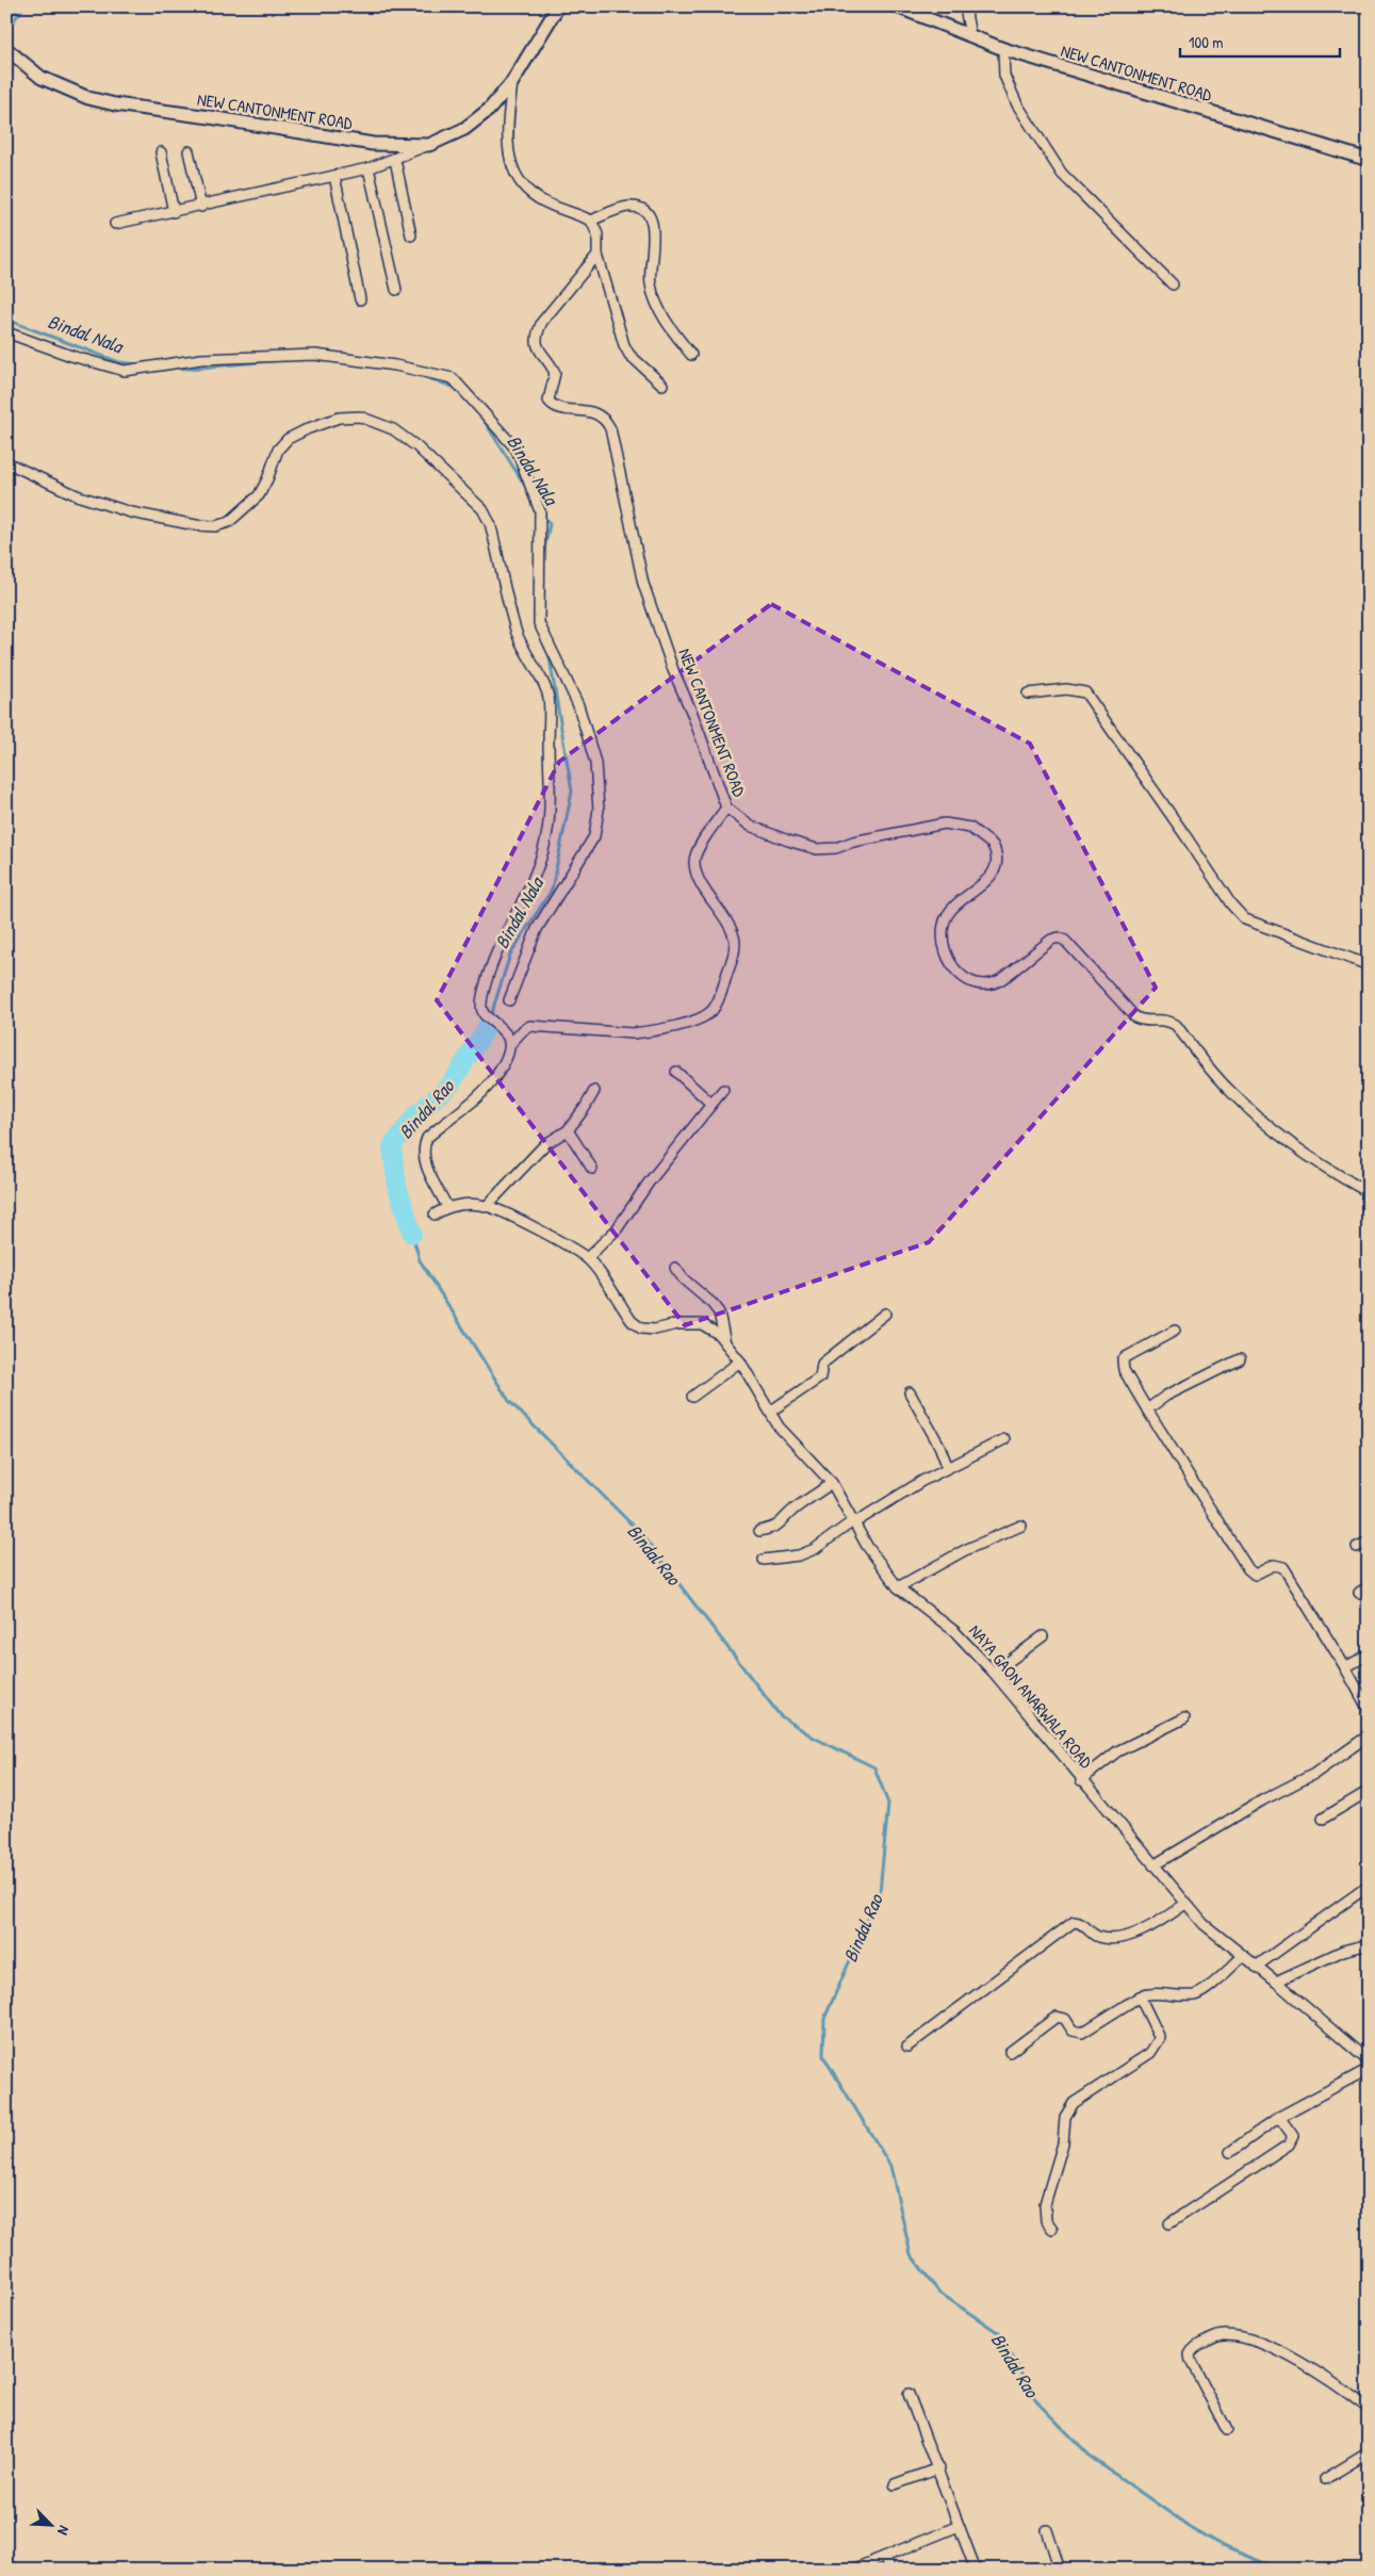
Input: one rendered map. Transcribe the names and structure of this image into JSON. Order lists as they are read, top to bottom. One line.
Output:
{"streets":{"street":["NEW CANTONMENT ROAD","NAYA GAON ANARWALA ROAD"]},"water":["Bindal Nala","Bindal Rao"],"scale_bar":"100 m","north":"bottom right"}
